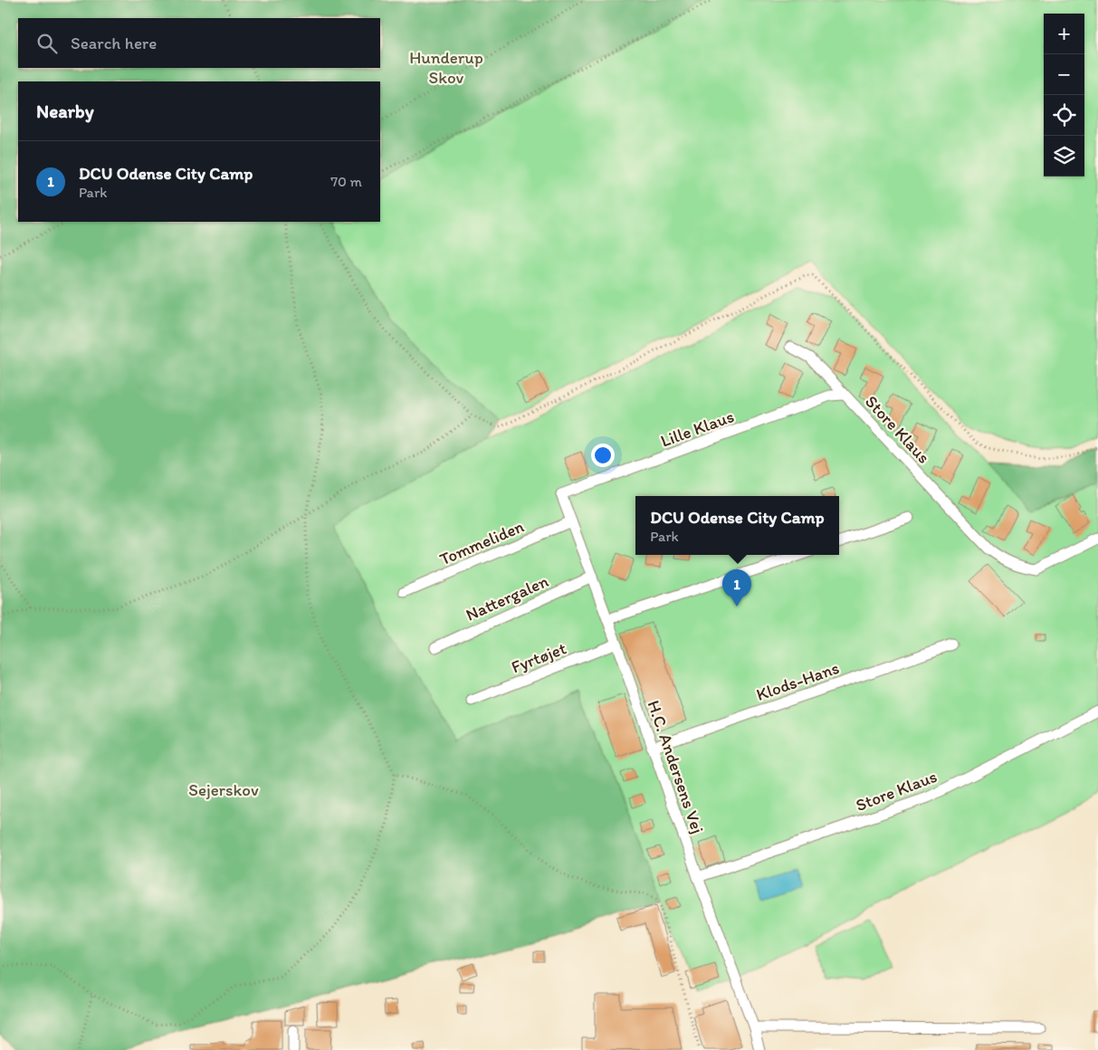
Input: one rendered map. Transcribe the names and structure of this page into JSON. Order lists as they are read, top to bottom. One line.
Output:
{"streets":{"lane":["Lille Klaus","Store Klaus","Tommeliden","Nattergalen","Fyrtøjet","Klods-Hans","H.C. Andersens Vej"]},"crossings":[["Lille Klaus","Store Klaus"],["Lille Klaus","H.C. Andersens Vej"],["Store Klaus","H.C. Andersens Vej"],["Tommeliden","H.C. Andersens Vej"],["Nattergalen","H.C. Andersens Vej"],["Fyrtøjet","H.C. Andersens Vej"],["Klods-Hans","H.C. Andersens Vej"]],"parks":["Hunderup Skov","Sejerskov"],"page":{"map_buttons":["+","−"],"search":"Search here","heading":"Nearby","list":[{"mark":"1","name":"DCU Odense City Camp","note":"Park","value":"70 m"}],"popup":["DCU Odense City Camp","Park"],"pins":"1"}}
